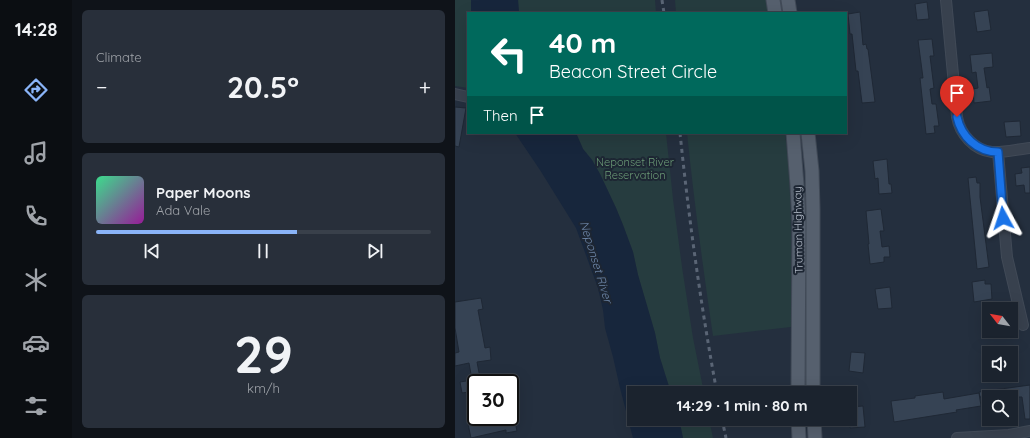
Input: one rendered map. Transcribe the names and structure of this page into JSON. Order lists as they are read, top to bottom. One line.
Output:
{"streets":{"main road":["Truman Highway"]},"water":["Neponset River"],"parks":["Neponset River Reservation"],"north":"top left","page":{"tabs":"14:28","tile":["Climate",["29","km/h"]],"turn":["40 m","Beacon Street Circle"],"heat":["−","20.5°","+"],"then":"Then","song":["Paper Moons","Ada Vale"],"limit":"30","trip":"14:29 · 1 min · 80 m"}}
